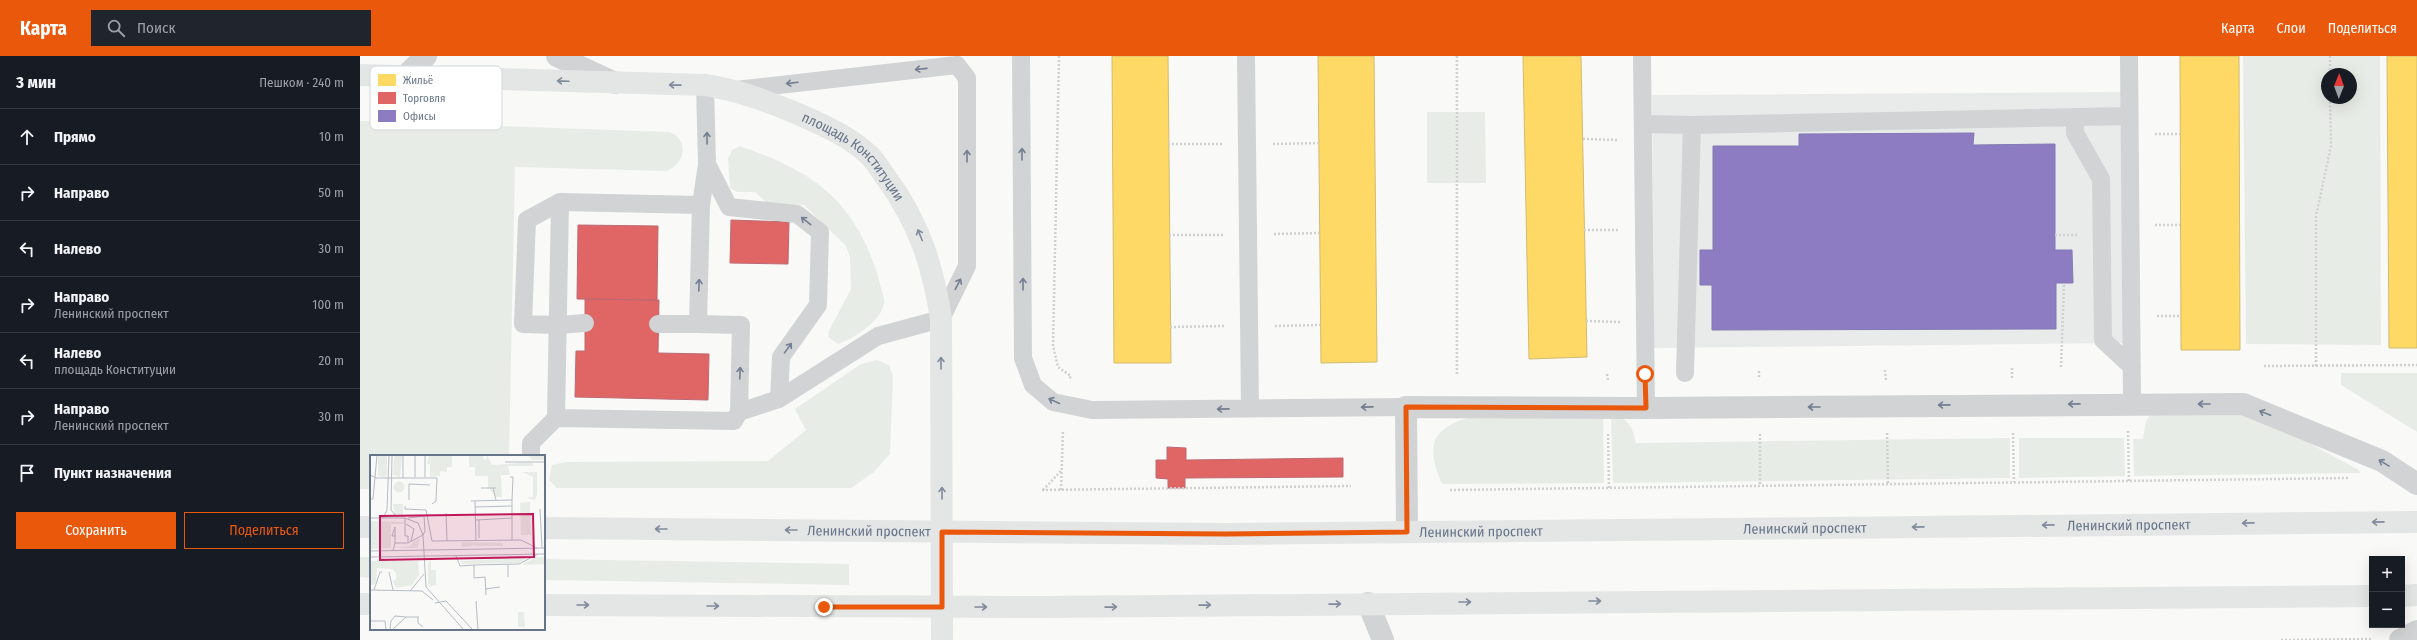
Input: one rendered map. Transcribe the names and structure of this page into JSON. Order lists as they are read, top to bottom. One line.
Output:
{"streets":{"main road":["площадь Конституции","Ленинский проспект"]},"crossings":[["площадь Конституции","Ленинский проспект"]],"one_way":["площадь Конституции"],"legend":["Жильё","Торговля","Офисы"],"north":"top","page":{"header":"Карта","search":"Поиск","nav":["Карта","Слои","Поделиться"],"heading":["3 мин","Пешком · 240 m"],"list":[["Прямо","10 m"],["Направо","50 m"],["Налево","30 m"],["Направо","Ленинский проспект","100 m"],["Налево","площадь Конституции","20 m"],["Направо","Ленинский проспект","30 m"],"Пункт назначения"],"buttons":["Сохранить","Поделиться"],"map_buttons":["+","−"]}}
